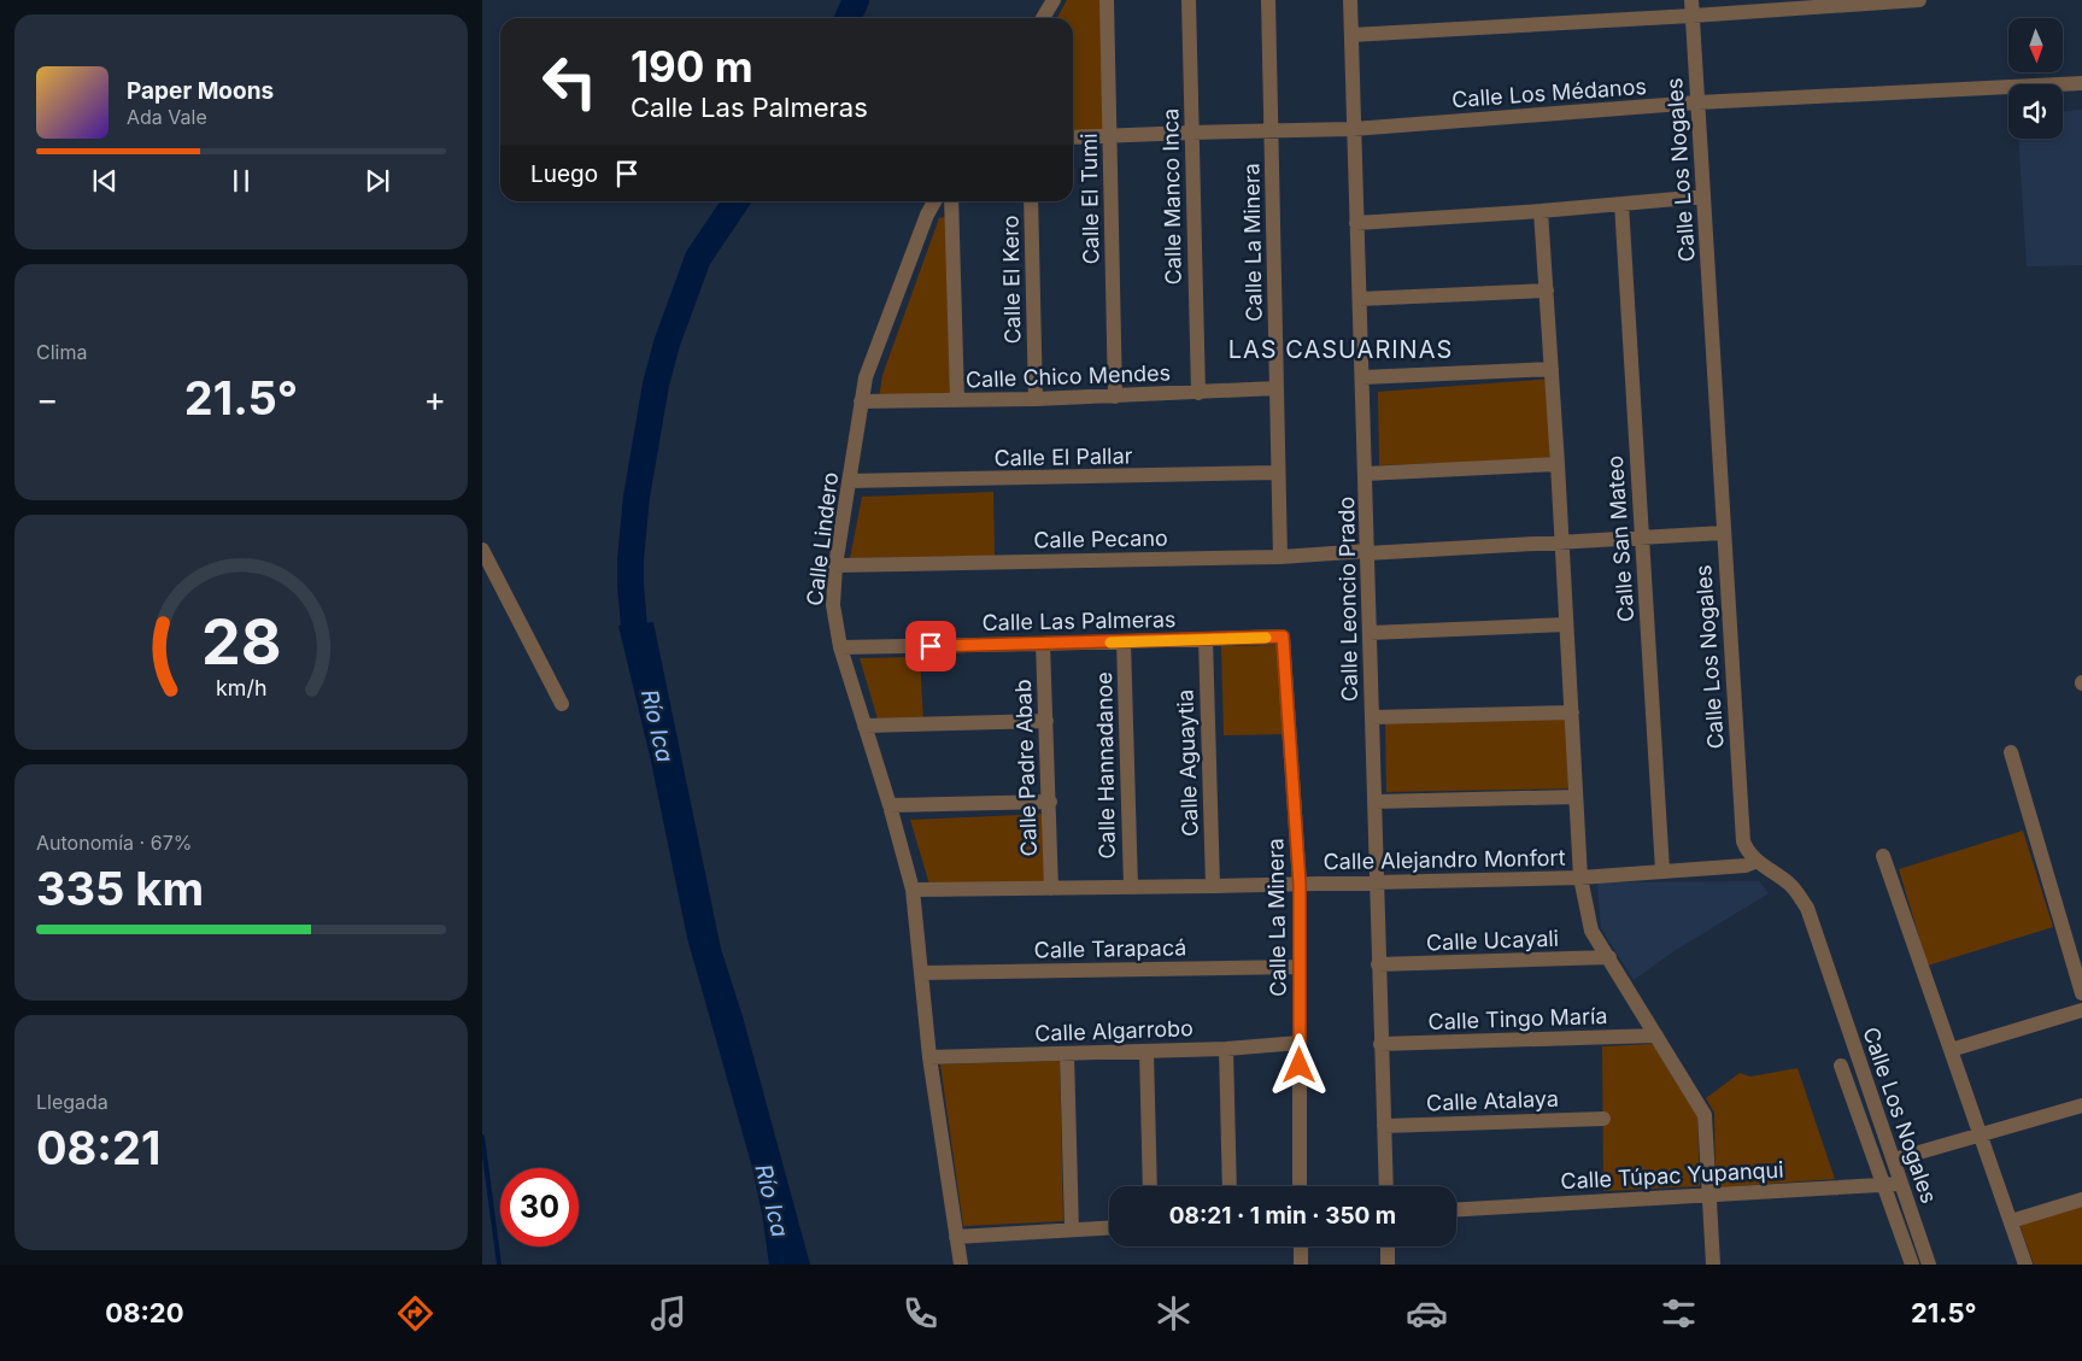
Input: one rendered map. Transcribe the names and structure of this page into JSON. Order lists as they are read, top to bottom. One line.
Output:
{"streets":{"street":["Calle Los Médanos","Calle Los Nogales","Calle Manco Inca","Calle El Tumi","Calle La Minera","Calle El Kero","Calle Chico Mendes","Calle El Pallar","Calle Lindero","Calle Pecano","Calle San Mateo","Calle Leoncio Prado","Calle Las Palmeras","Calle Aguaytia","Calle Hannadanoe","Calle Padre Abab","Calle Alejandro Monfort","Calle Ucayali","Calle Tarapacá","Calle Tingo María","Calle Algarrobo","Calle Atalaya","Calle Túpac Yupanqui"]},"crossings":[["Calle Los Médanos","Calle Los Nogales"],["Calle Los Médanos","Calle Manco Inca"],["Calle Los Médanos","Calle El Tumi"],["Calle Los Médanos","Calle La Minera"],["Calle Los Médanos","Calle Leoncio Prado"],["Calle Los Nogales","Calle Pecano"],["Calle Los Nogales","Calle Alejandro Monfort"],["Calle Los Nogales","Calle Túpac Yupanqui"],["Calle Manco Inca","Calle Chico Mendes"],["Calle El Tumi","Calle Chico Mendes"],["Calle La Minera","Calle Chico Mendes"],["Calle La Minera","Calle El Pallar"],["Calle La Minera","Calle Pecano"],["Calle La Minera","Calle Las Palmeras"],["Calle La Minera","Calle Alejandro Monfort"],["Calle La Minera","Calle Tarapacá"],["Calle La Minera","Calle Algarrobo"],["Calle El Kero","Calle Chico Mendes"],["Calle Chico Mendes","Calle Lindero"],["Calle El Pallar","Calle Lindero"],["Calle Lindero","Calle Pecano"],["Calle Lindero","Calle Las Palmeras"],["Calle Lindero","Calle Alejandro Monfort"],["Calle Lindero","Calle Tarapacá"],["Calle Lindero","Calle Algarrobo"],["Calle Pecano","Calle San Mateo"],["Calle Pecano","Calle Leoncio Prado"],["Calle San Mateo","Calle Alejandro Monfort"],["Calle Leoncio Prado","Calle Alejandro Monfort"],["Calle Leoncio Prado","Calle Ucayali"],["Calle Leoncio Prado","Calle Tingo María"],["Calle Leoncio Prado","Calle Atalaya"],["Calle Las Palmeras","Calle Aguaytia"],["Calle Las Palmeras","Calle Hannadanoe"],["Calle Las Palmeras","Calle Padre Abab"],["Calle Aguaytia","Calle Alejandro Monfort"],["Calle Hannadanoe","Calle Alejandro Monfort"],["Calle Padre Abab","Calle Alejandro Monfort"]],"districts":["LAS CASUARINAS"],"water":["Río Ica"],"north":"bottom","page":{"turn":["190 m","Calle Las Palmeras"],"song":["Paper Moons","Ada Vale"],"then":"Luego","tile":["Clima",["Autonomía · 67%","335 km"],["Llegada","08:21"]],"heat":["−","21.5°","+"],"limit":"30","trip":"08:21 · 1 min · 350 m","tabs":["08:20","21.5°"],"gauge":["28","km/h"]}}
